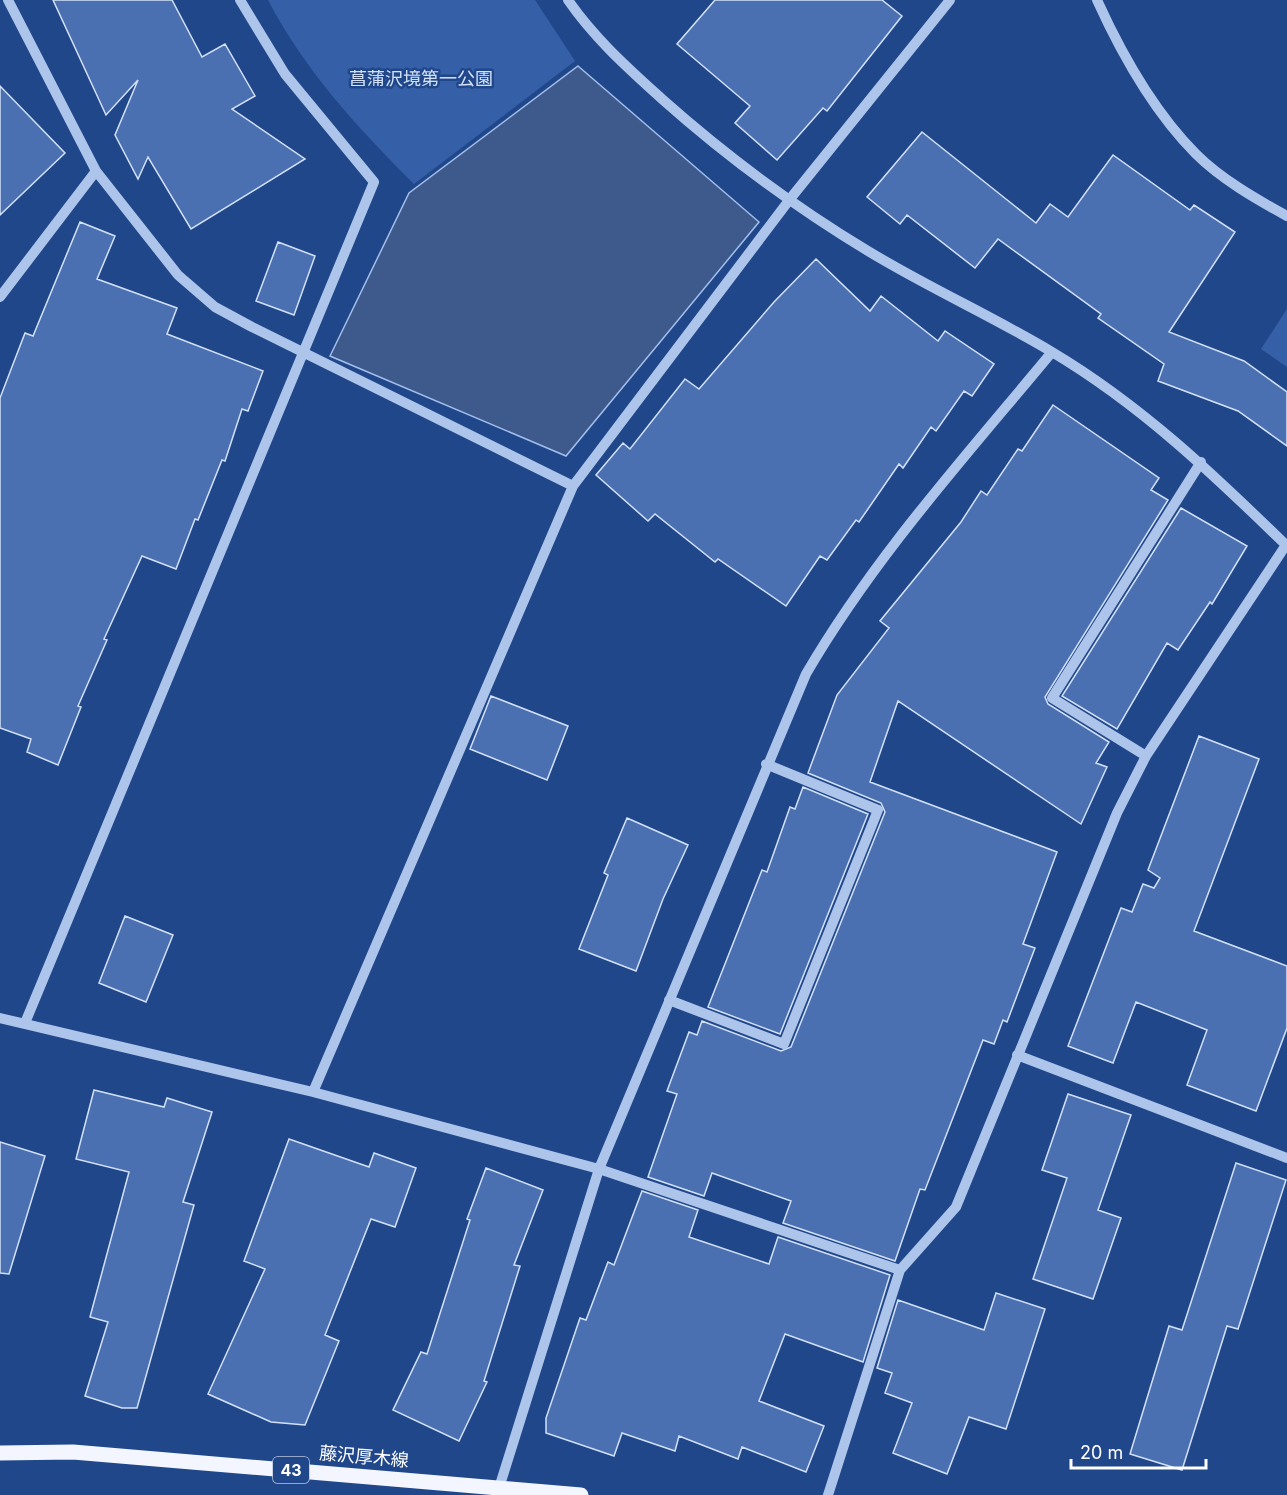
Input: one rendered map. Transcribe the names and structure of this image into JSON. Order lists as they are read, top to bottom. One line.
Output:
{"streets":{"main road":["藤沢厚木線","43"]},"parks":["菖蒲沢境第一公園"],"scale_bar":"20 m"}
